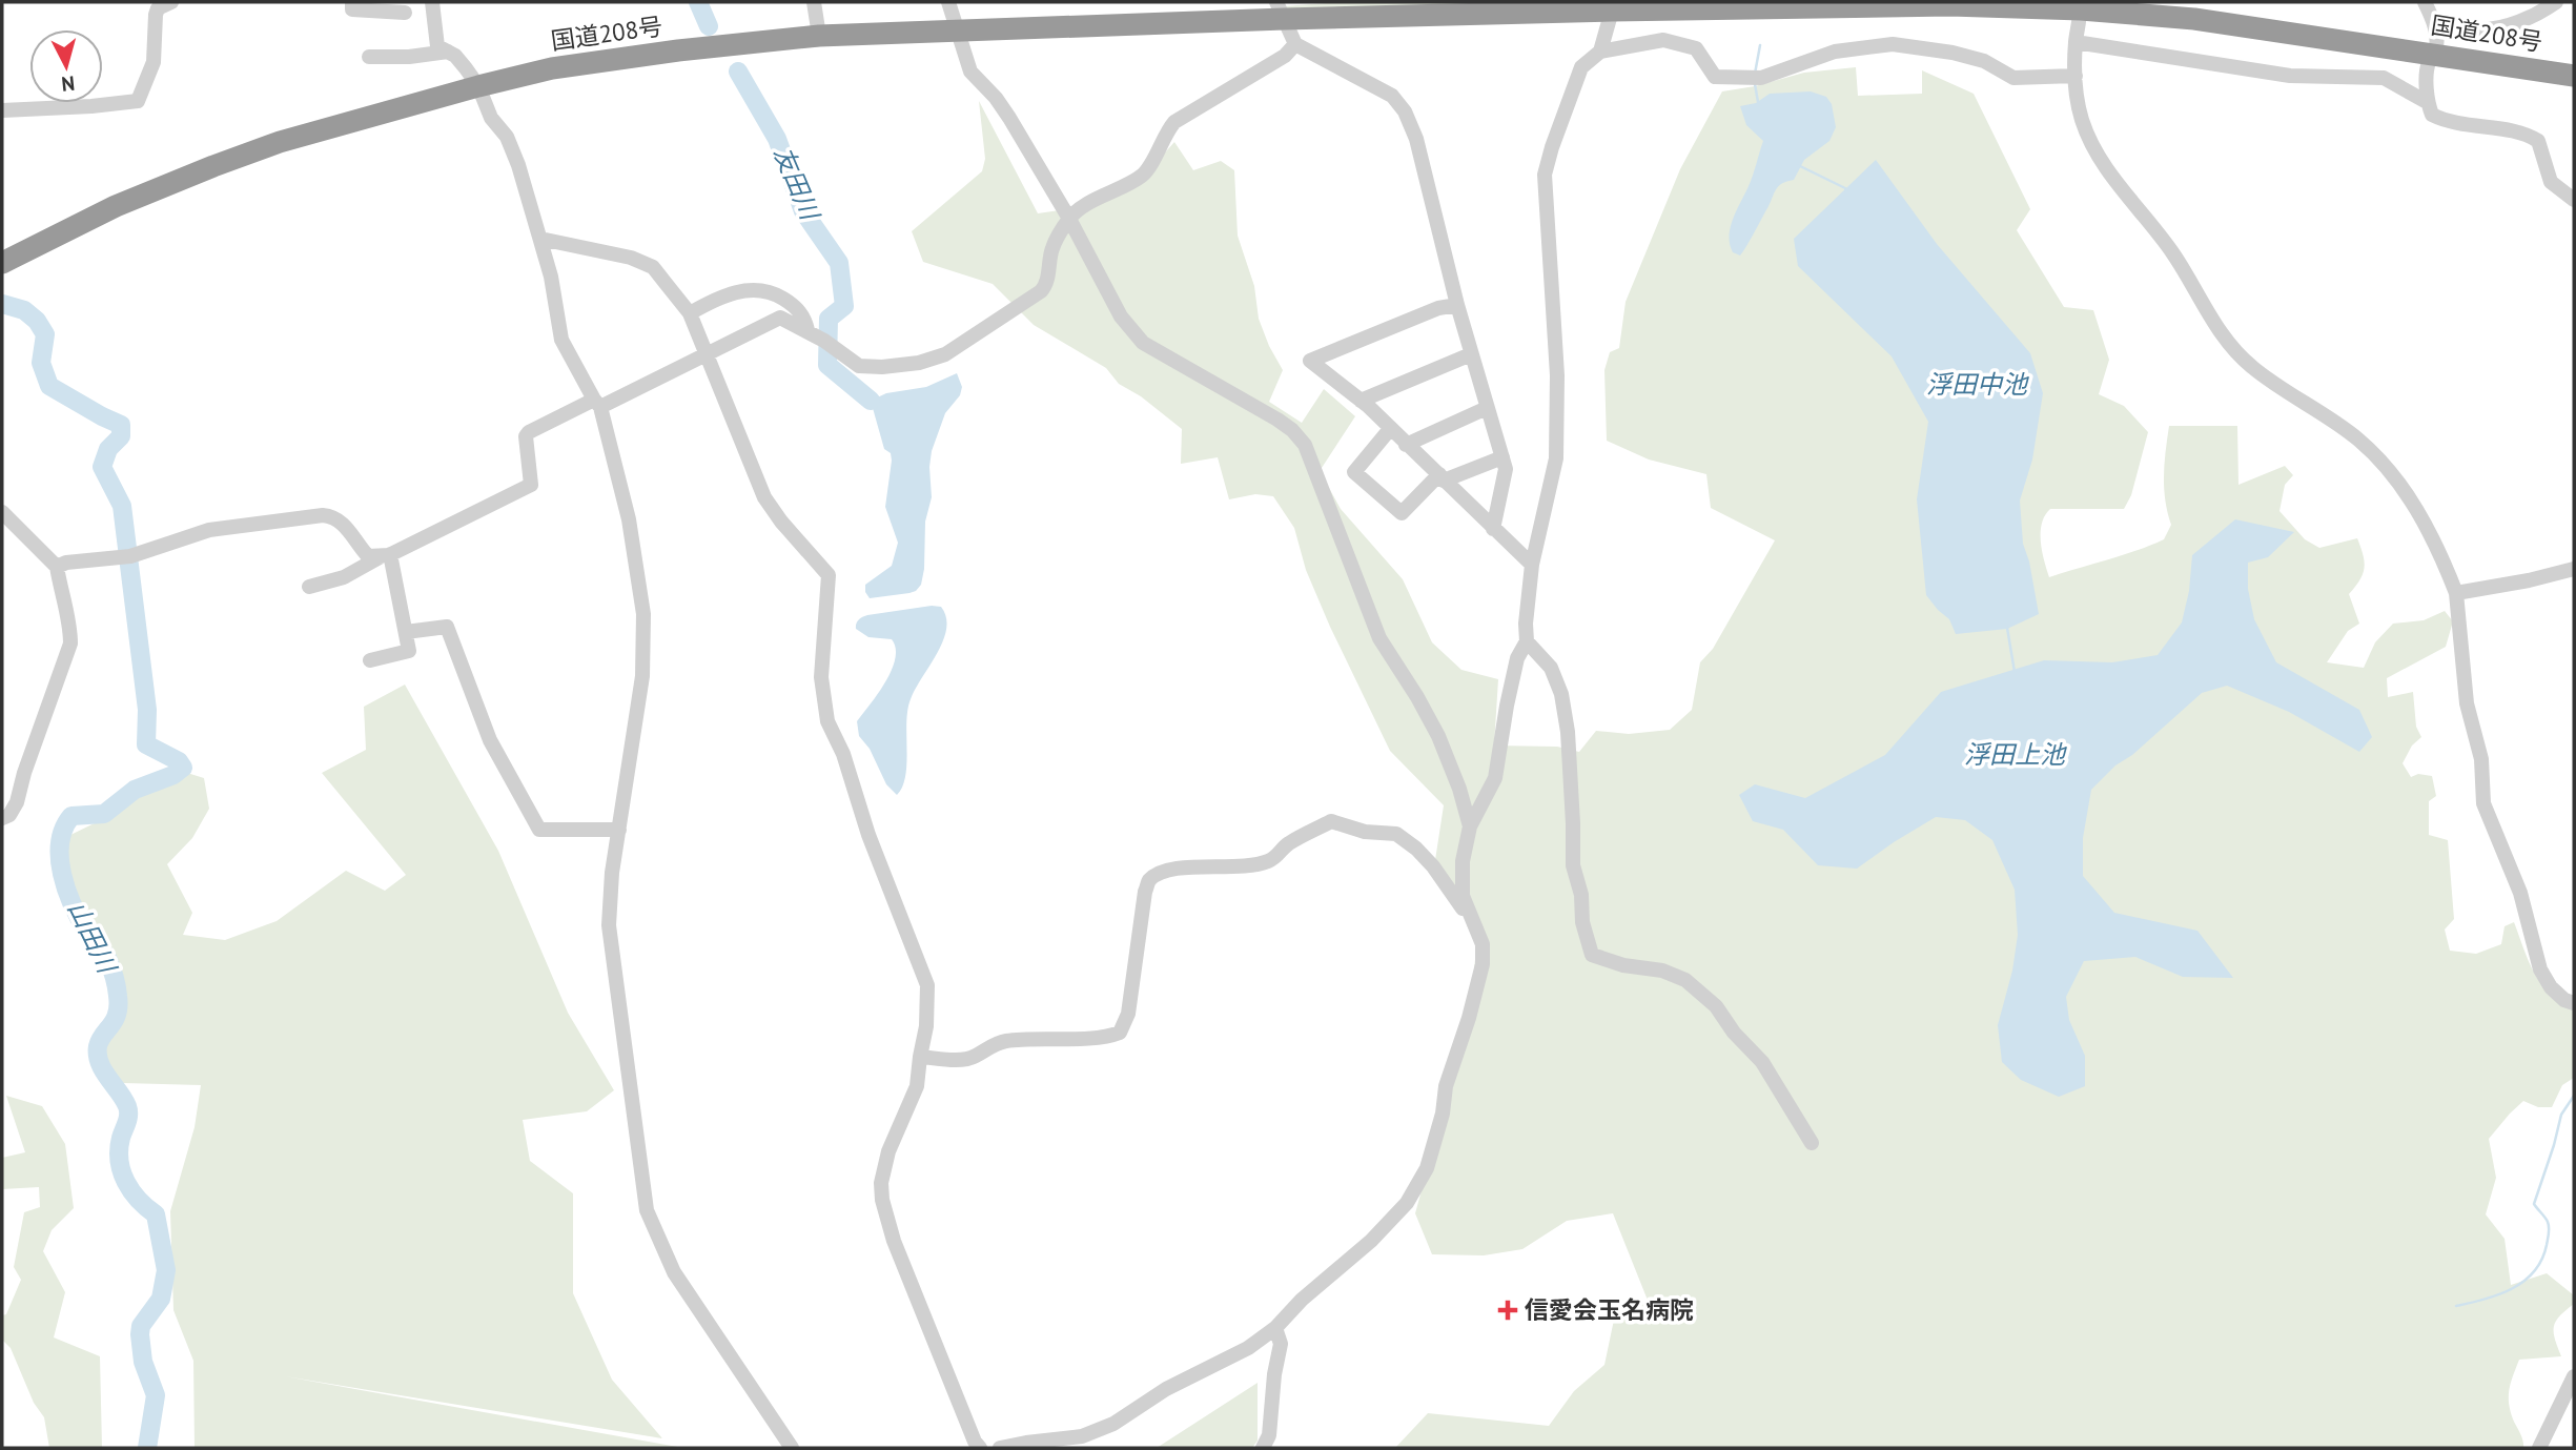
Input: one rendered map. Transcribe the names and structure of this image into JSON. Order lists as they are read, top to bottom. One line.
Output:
{"streets":{"highway":["国道208号"]},"water":["友田川","浮田中池","浮田上池","山田川"],"places":{"health":["信愛会玉名病院"]},"north":"bottom"}
